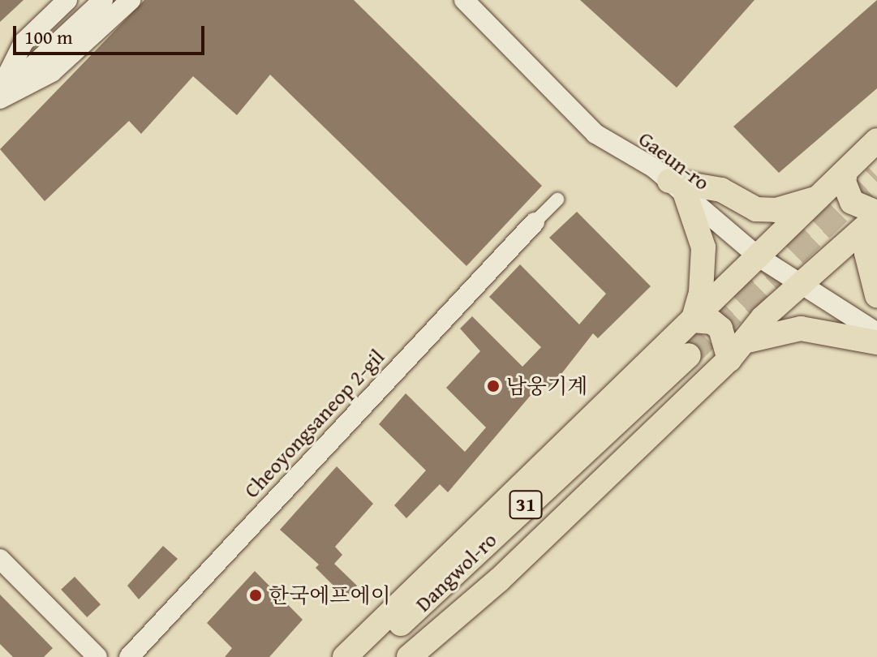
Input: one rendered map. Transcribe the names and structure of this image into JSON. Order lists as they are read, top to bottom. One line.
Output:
{"streets":{"highway":["31","Dangwol-ro"],"main road":["Gaeun-ro","Cheoyongsaneop 2-gil"]},"places":["남웅기계","한국에프에이"],"scale_bar":"100 m"}
